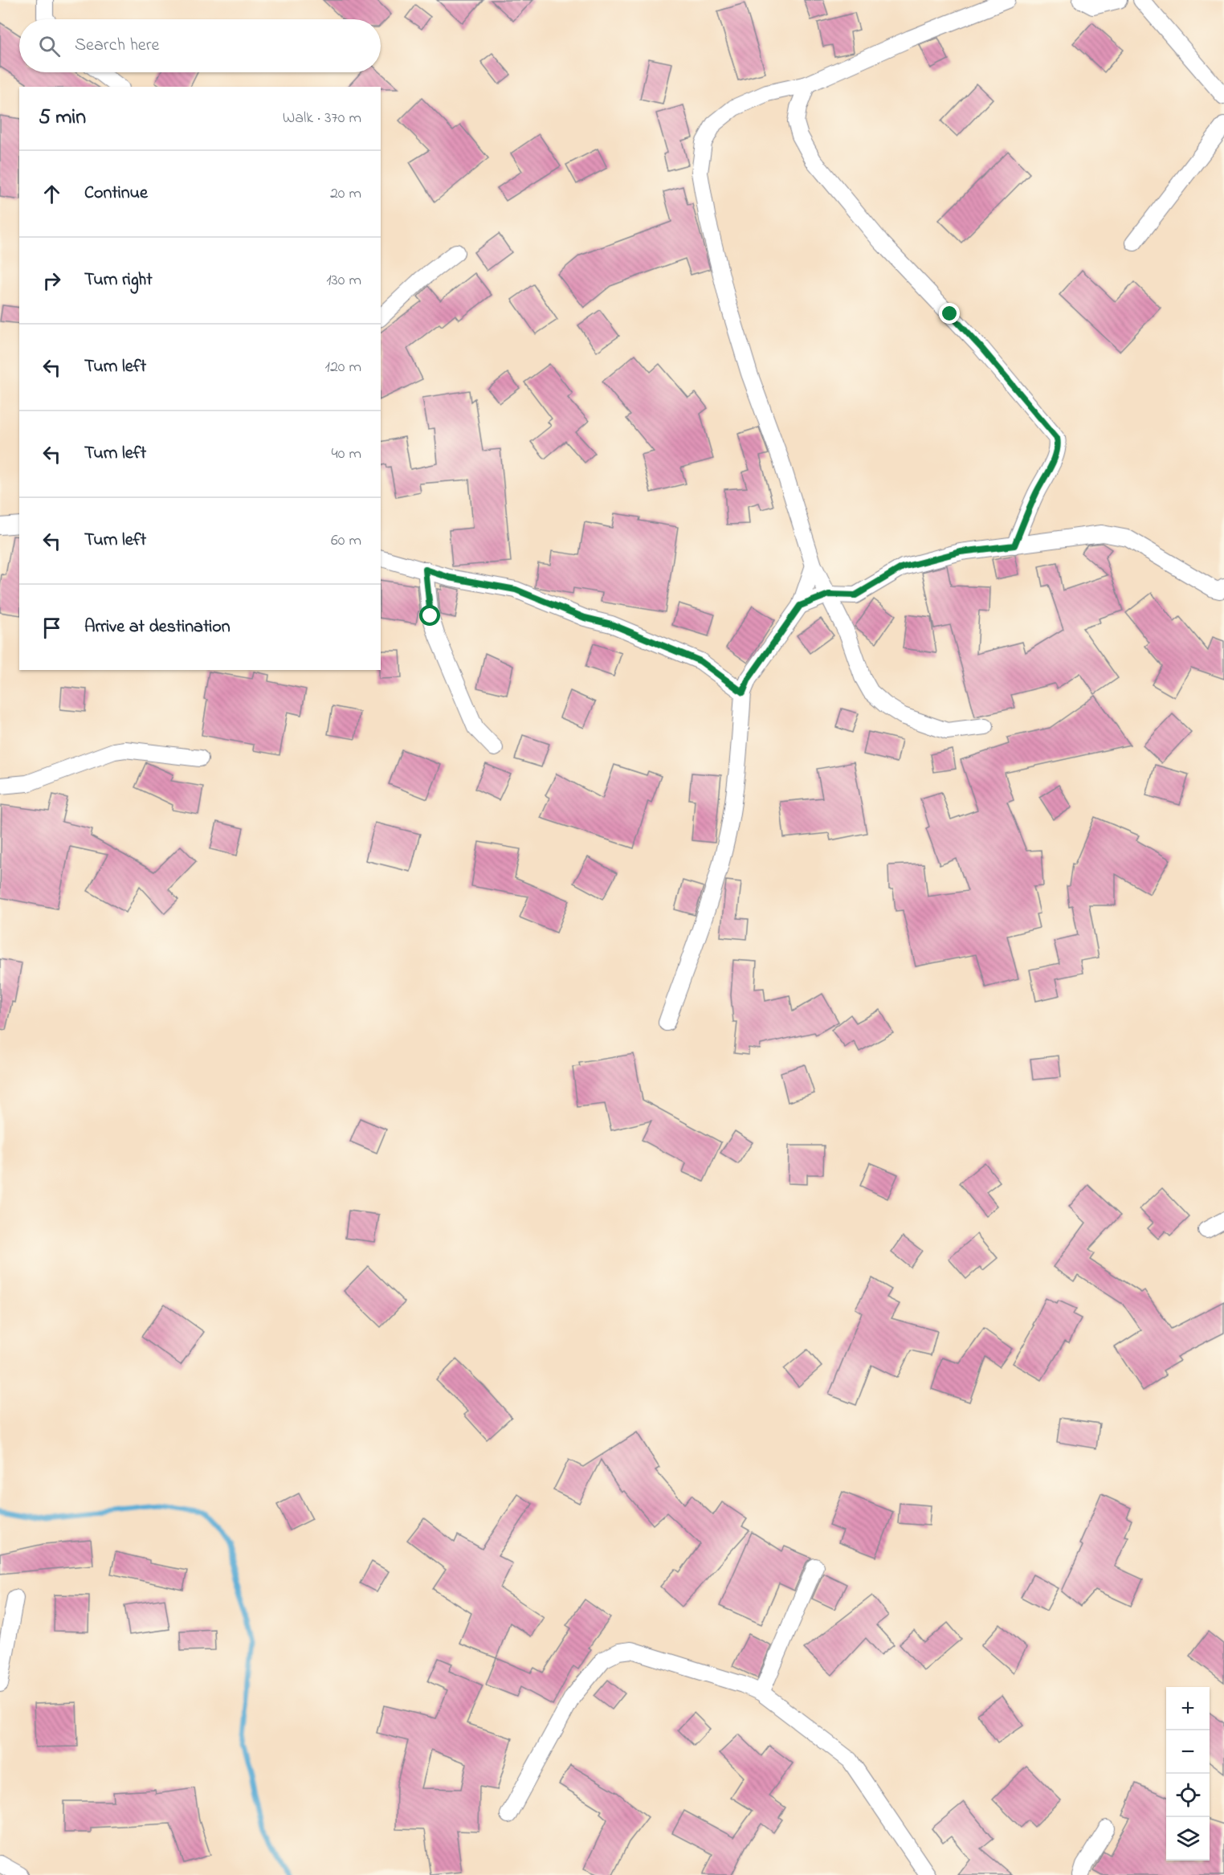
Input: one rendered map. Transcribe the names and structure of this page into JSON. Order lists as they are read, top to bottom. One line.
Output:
{"page":{"search":"Search here","heading":["5 min","Walk · 370 m"],"list":[["Continue","20 m"],["Turn right","130 m"],["Turn left","120 m"],["Turn left","40 m"],["Turn left","60 m"],"Arrive at destination"],"map_buttons":["+","−"]}}
